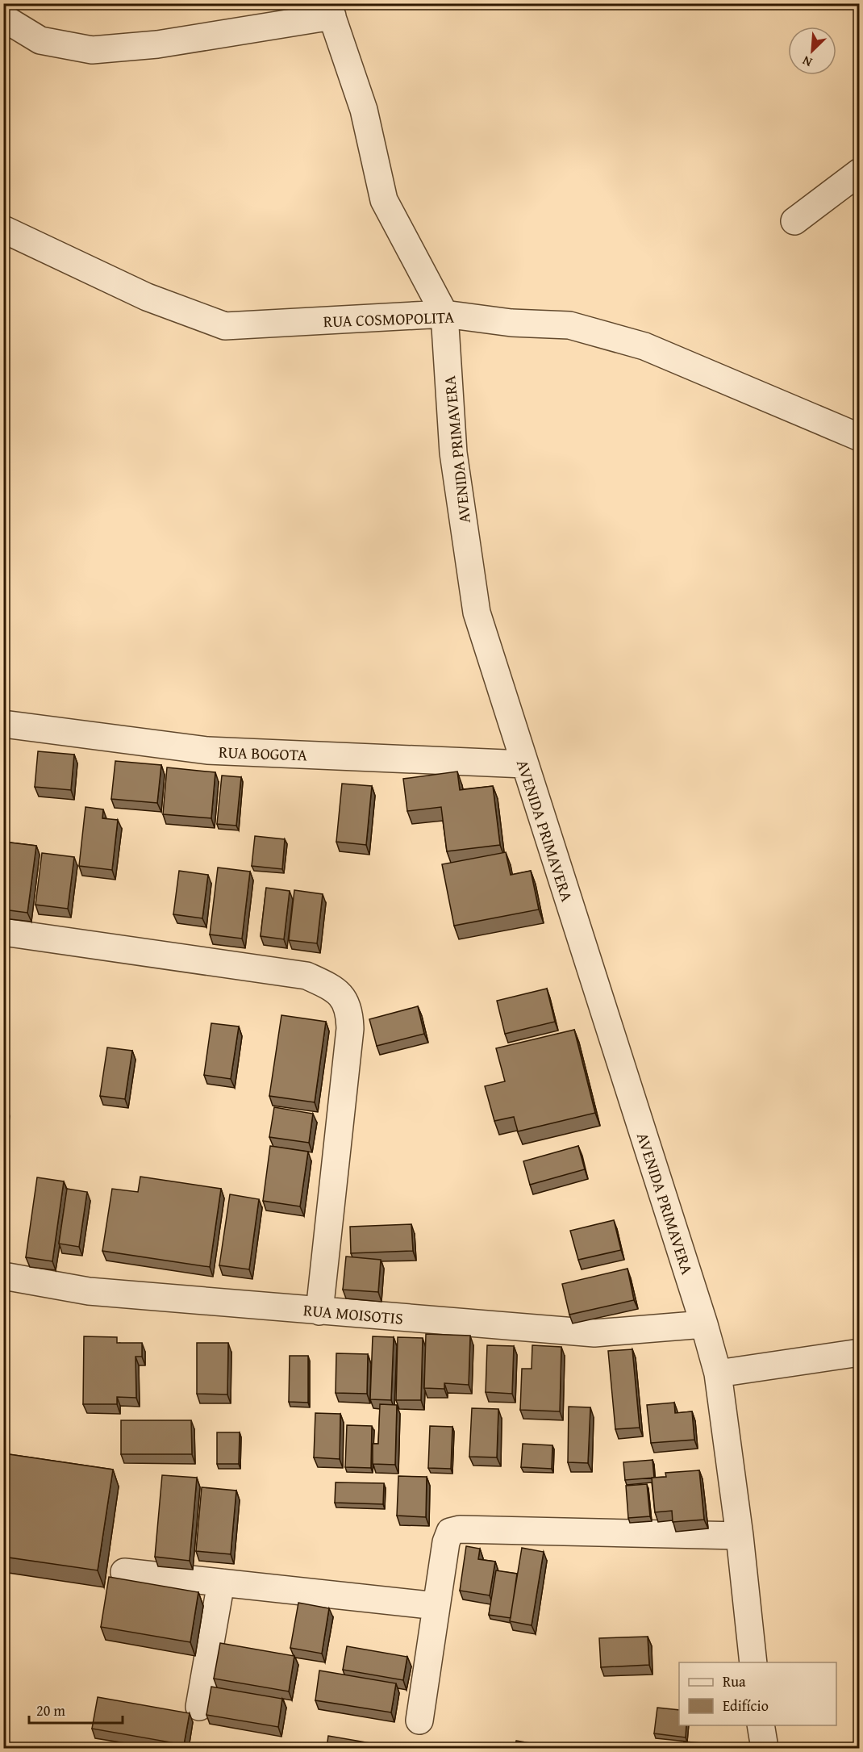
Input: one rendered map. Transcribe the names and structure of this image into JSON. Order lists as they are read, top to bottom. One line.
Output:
{"streets":{"street":["RUA COSMOPOLITA","AVENIDA PRIMAVERA","RUA BOGOTA","RUA MOISOTIS"]},"crossings":[["RUA COSMOPOLITA","AVENIDA PRIMAVERA"],["AVENIDA PRIMAVERA","RUA BOGOTA"],["AVENIDA PRIMAVERA","RUA MOISOTIS"]],"legend":["Rua","Edifício"],"scale_bar":"20 m","north":"bottom left"}
